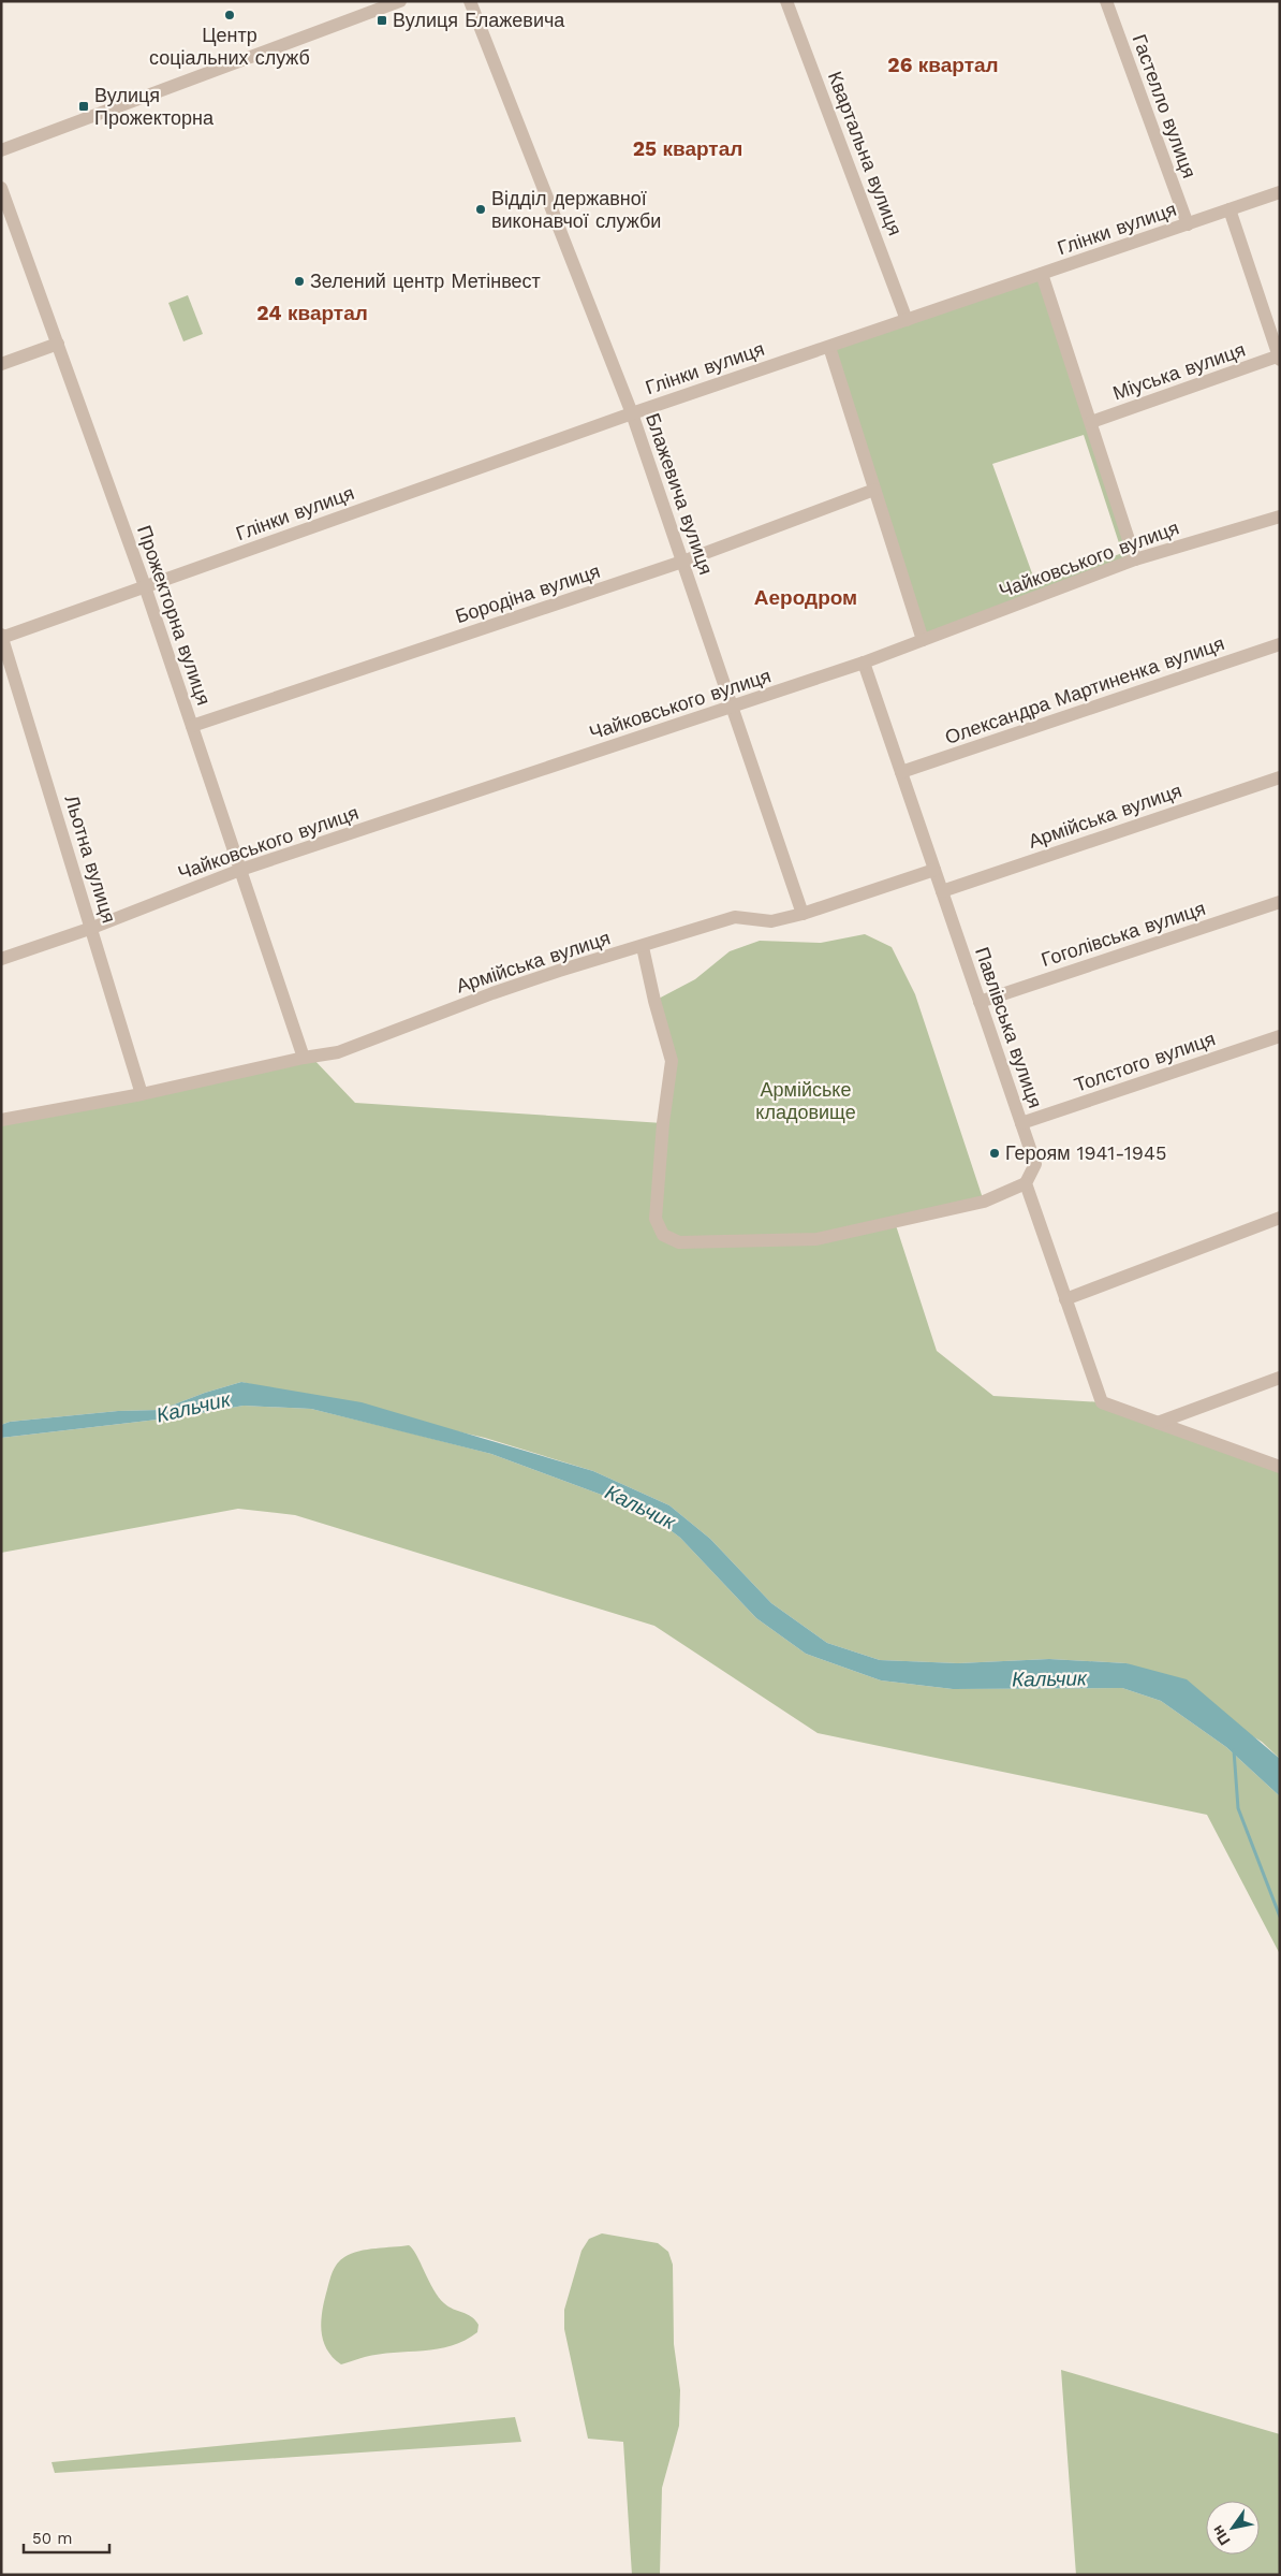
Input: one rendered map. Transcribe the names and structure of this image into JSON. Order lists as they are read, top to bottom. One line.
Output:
{"streets":{"street":["Гастелло вулиця","Квартальна вулиця","Глінки вулиця","Міуська вулиця","Блажевича вулиця","Чайковського вулиця","Бородіна вулиця","Прожекторна вулиця","Олександра Мартиненка вулиця","Армійська вулиця","Льотна вулиця","Гоголівська вулиця","Павлівська вулиця","Толстого вулиця"]},"crossings":[["Гастелло вулиця","Глінки вулиця"],["Квартальна вулиця","Глінки вулиця"],["Глінки вулиця","Блажевича вулиця"],["Глінки вулиця","Прожекторна вулиця"],["Глінки вулиця","Льотна вулиця"],["Блажевича вулиця","Чайковського вулиця"],["Блажевича вулиця","Бородіна вулиця"],["Блажевича вулиця","Армійська вулиця"],["Чайковського вулиця","Прожекторна вулиця"],["Чайковського вулиця","Льотна вулиця"],["Чайковського вулиця","Павлівська вулиця"],["Бородіна вулиця","Прожекторна вулиця"],["Прожекторна вулиця","Армійська вулиця"],["Олександра Мартиненка вулиця","Павлівська вулиця"],["Армійська вулиця","Льотна вулиця"],["Армійська вулиця","Павлівська вулиця"],["Гоголівська вулиця","Павлівська вулиця"],["Павлівська вулиця","Толстого вулиця"]],"districts":["26 квартал","25 квартал","24 квартал","Аеродром"],"water":["Кальчик"],"parks":["Армійське кладовище"],"places":{"other":["Центр соціальних служб","Відділ державної виконавчої служби","Зелений центр Метінвест","Героям 1941-1945"],"transit":["Вулиця Блажевича","Вулиця Прожекторна"]},"scale_bar":"50 m","north":"bottom left"}
